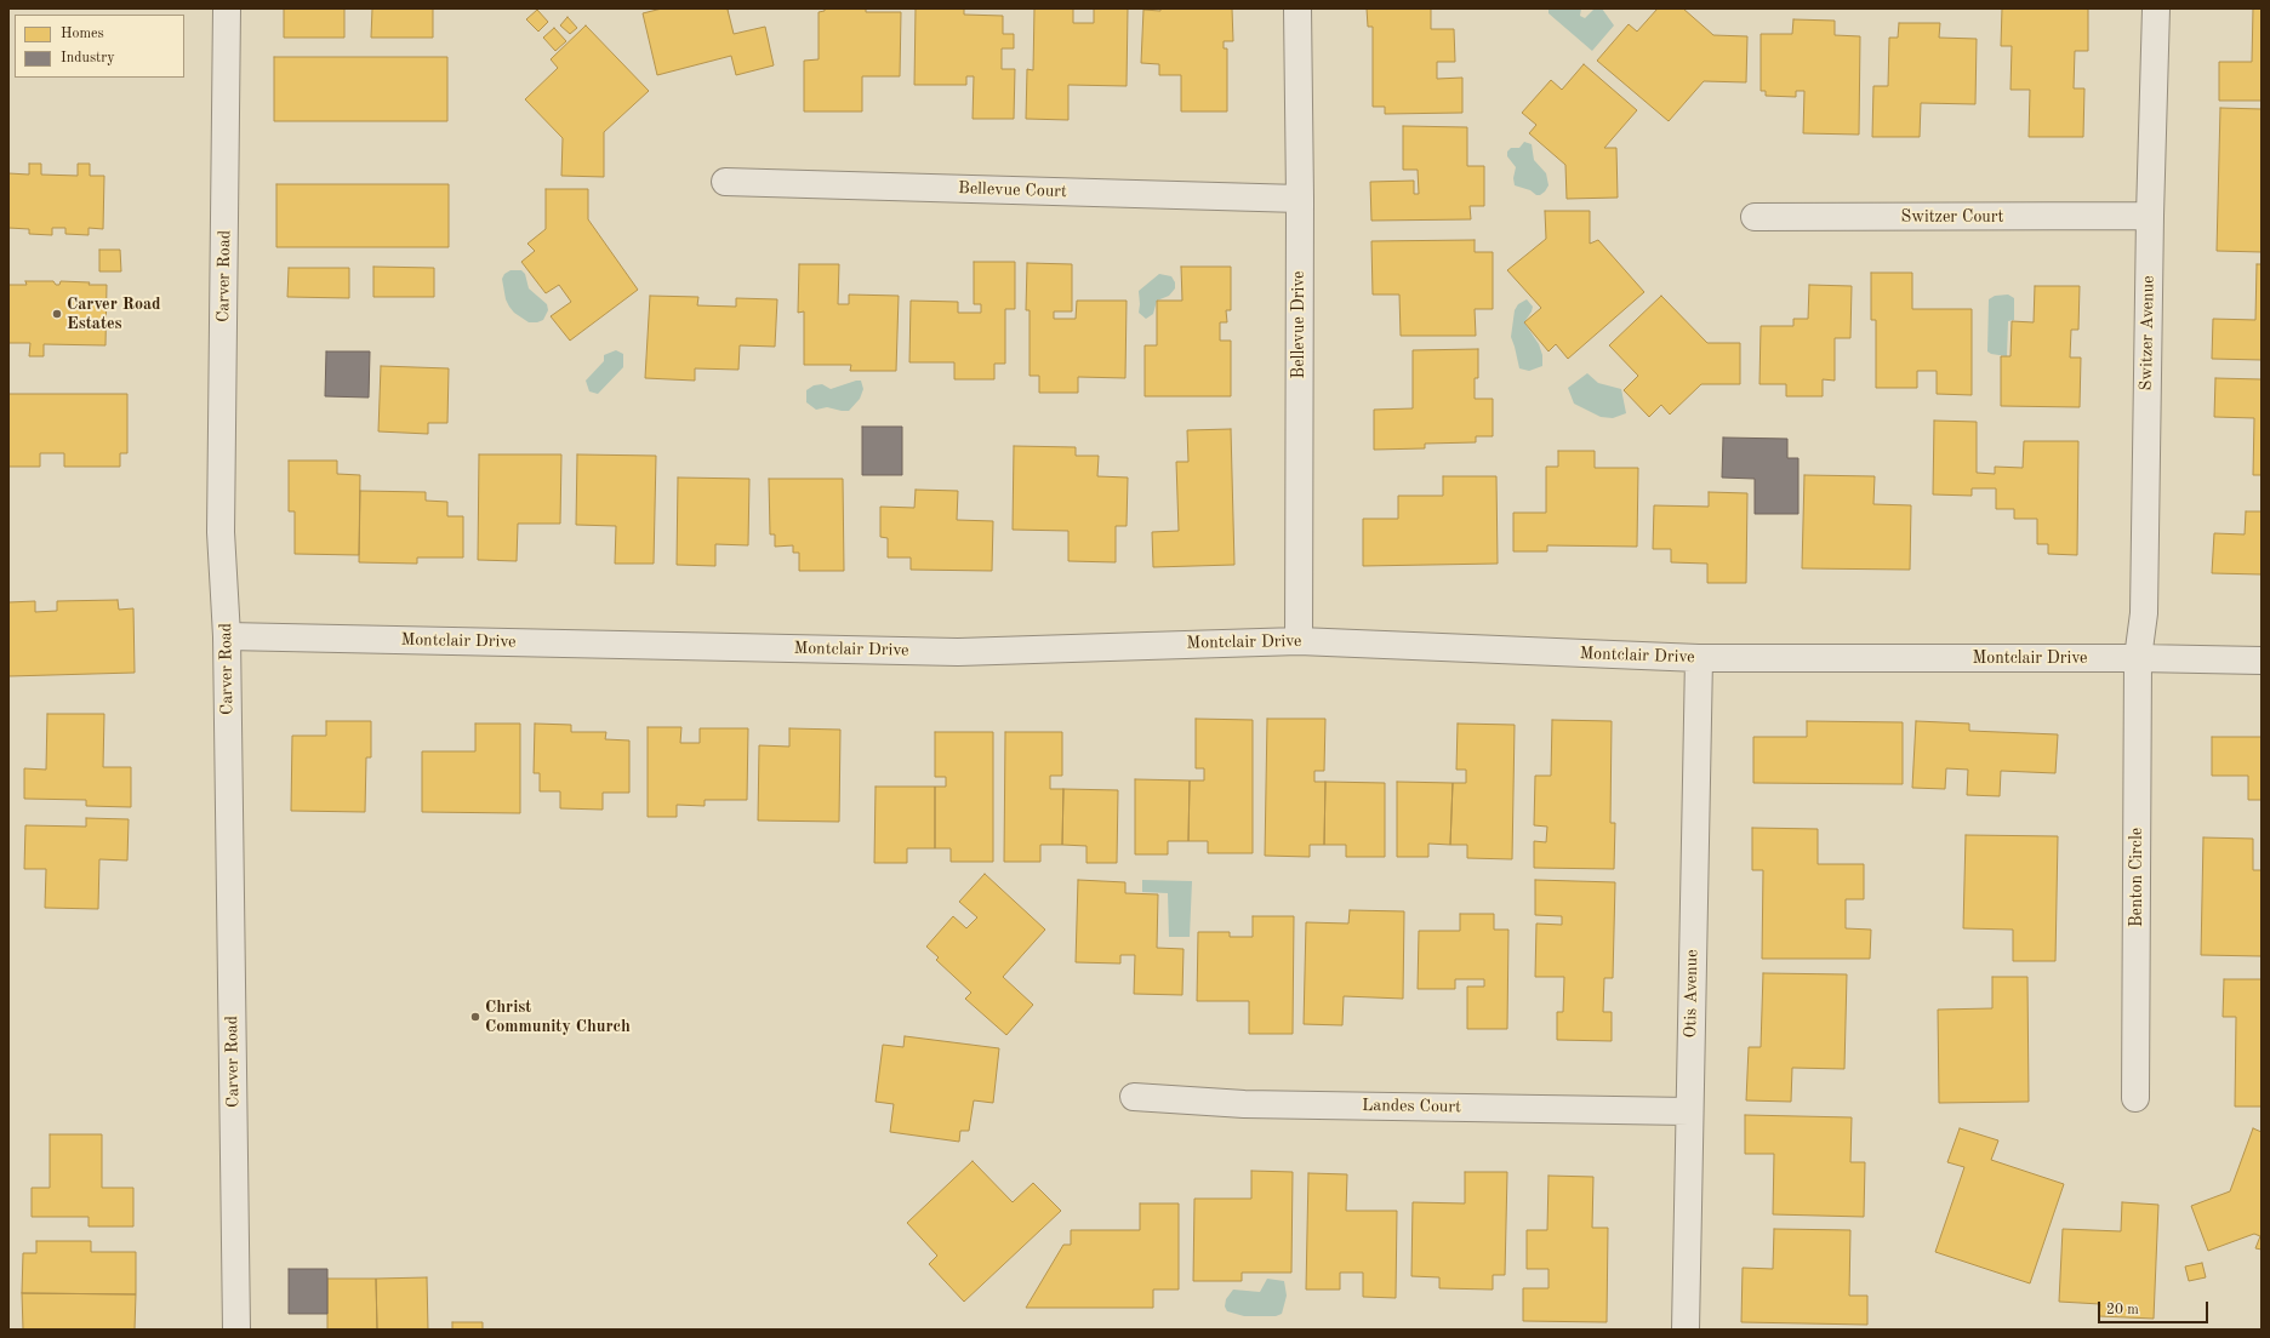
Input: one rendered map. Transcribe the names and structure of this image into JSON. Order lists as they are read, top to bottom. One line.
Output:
{"streets":{"street":["Bellevue Court","Switzer Court","Carver Road","Bellevue Drive","Switzer Avenue","Montclair Drive","Benton Circle","Otis Avenue","Landes Court"]},"crossings":[["Bellevue Court","Bellevue Drive"],["Switzer Court","Switzer Avenue"],["Carver Road","Montclair Drive"],["Bellevue Drive","Montclair Drive"],["Switzer Avenue","Montclair Drive"],["Switzer Avenue","Benton Circle"],["Montclair Drive","Benton Circle"],["Montclair Drive","Otis Avenue"],["Otis Avenue","Landes Court"]],"places":["Carver Road Estates","Christ Community Church"],"legend":["Homes","Industry"],"scale_bar":"20 m"}
